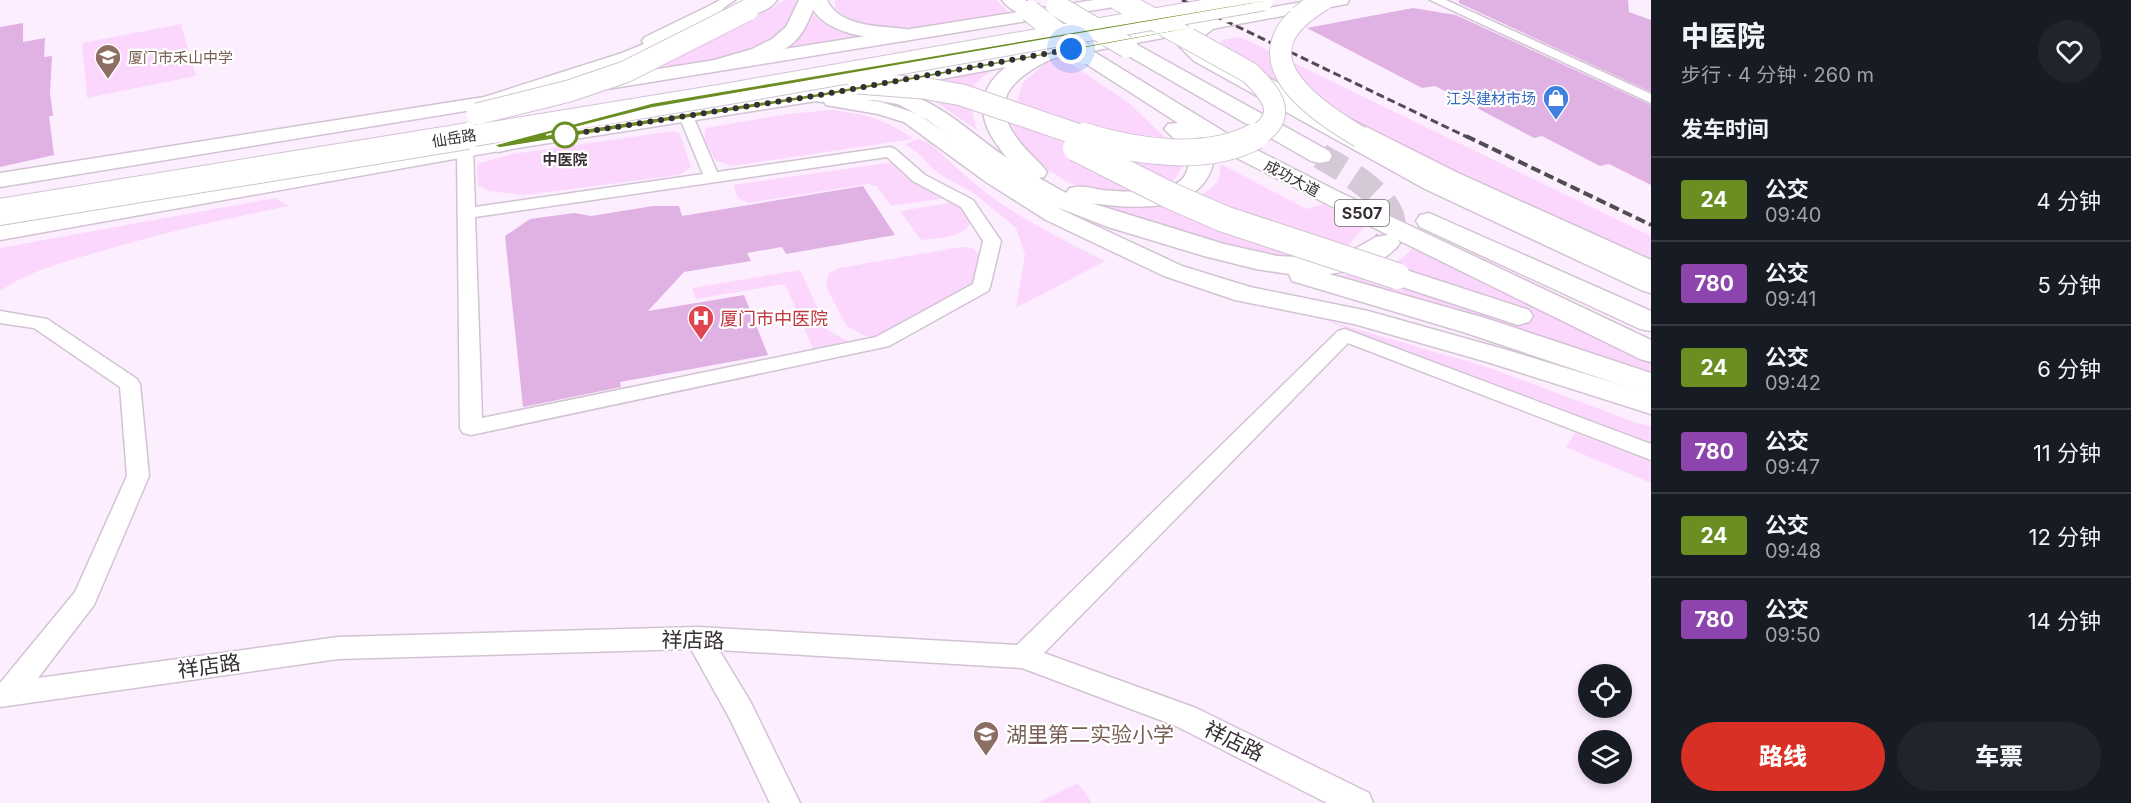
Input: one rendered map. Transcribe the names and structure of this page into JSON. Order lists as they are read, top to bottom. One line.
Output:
{"streets":{"highway":["仙岳路","成功大道","S507"],"street":["祥店路"]},"places":{"school or university":["厦门市禾山中学","湖里第二实验小学"],"shop":["江头建材市场"],"other":["中医院"],"hospital":["厦门市中医院"]},"lines":["bus line 24"],"page":{"heading":[["中医院","步行 · 4 分钟 · 260 m"],"发车时间"],"list":[{"mark":"24","name":"公交","note":"09:40","value":"4 分钟"},{"mark":"780","name":"公交","note":"09:41","value":"5 分钟"},{"mark":"24","name":"公交","note":"09:42","value":"6 分钟"},{"mark":"780","name":"公交","note":"09:47","value":"11 分钟"},{"mark":"24","name":"公交","note":"09:48","value":"12 分钟"},{"mark":"780","name":"公交","note":"09:50","value":"14 分钟"}],"buttons":["路线","车票"]}}
